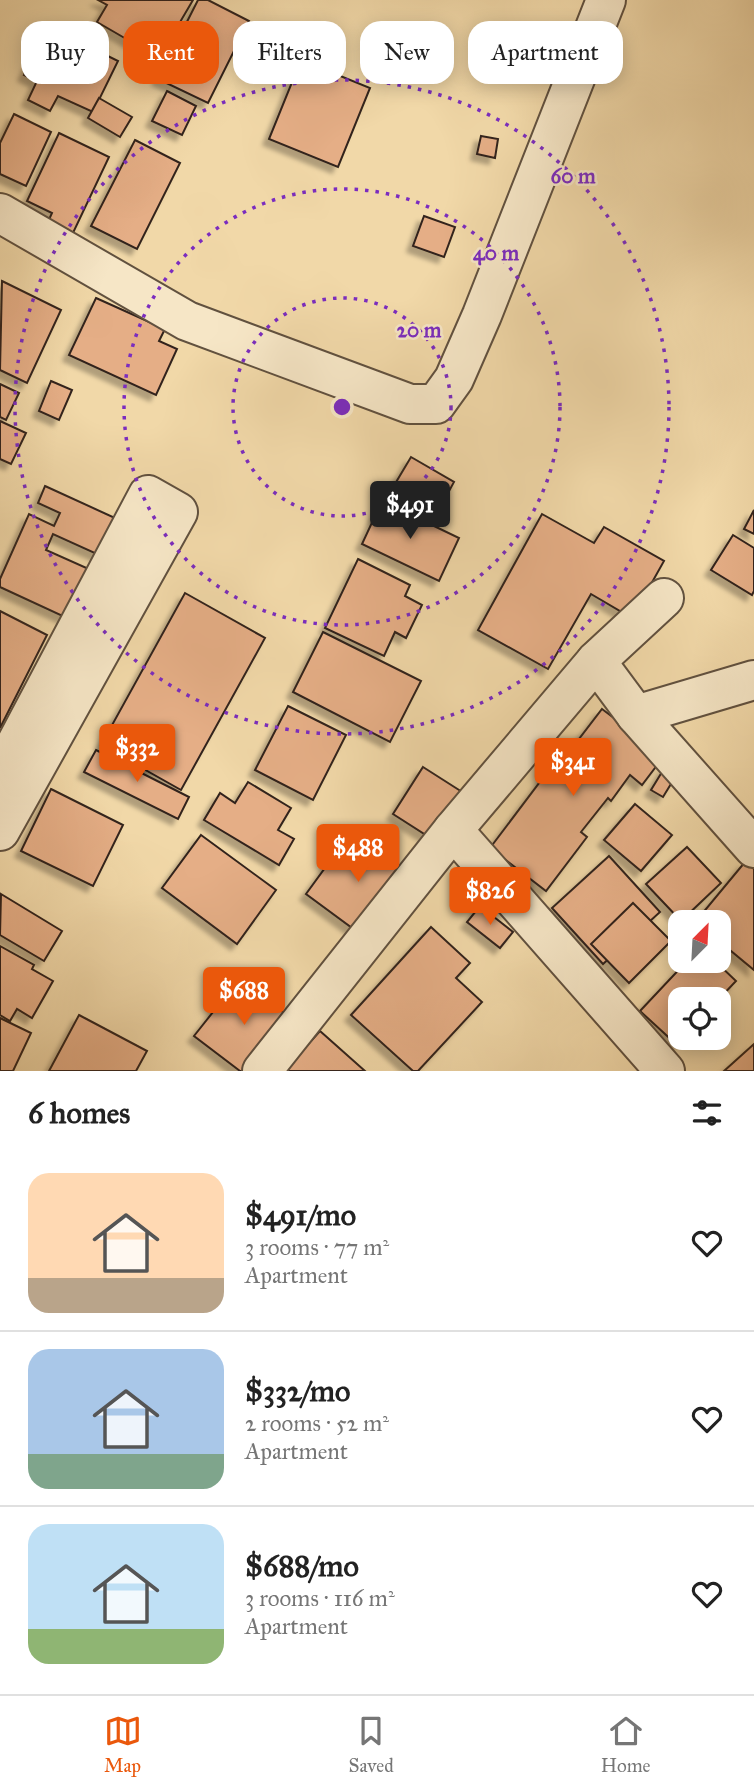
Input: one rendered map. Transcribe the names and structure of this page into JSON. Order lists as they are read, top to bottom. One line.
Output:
{"north":"top right","page":{"chip":["Buy","Rent","Filters","New","Apartment"],"price":["$491","$332","$341","$488","$826","$688"],"heading":"6 homes","list":[{"name":"$491/mo","note":"3 rooms · 77 m² · Apartment"},{"name":"$332/mo","note":"2 rooms · 52 m² · Apartment"},{"name":"$688/mo","note":"3 rooms · 116 m² · Apartment"}],"tabs":["Map","Saved","Home"]},"rings":["60 m","40 m","20 m"]}
